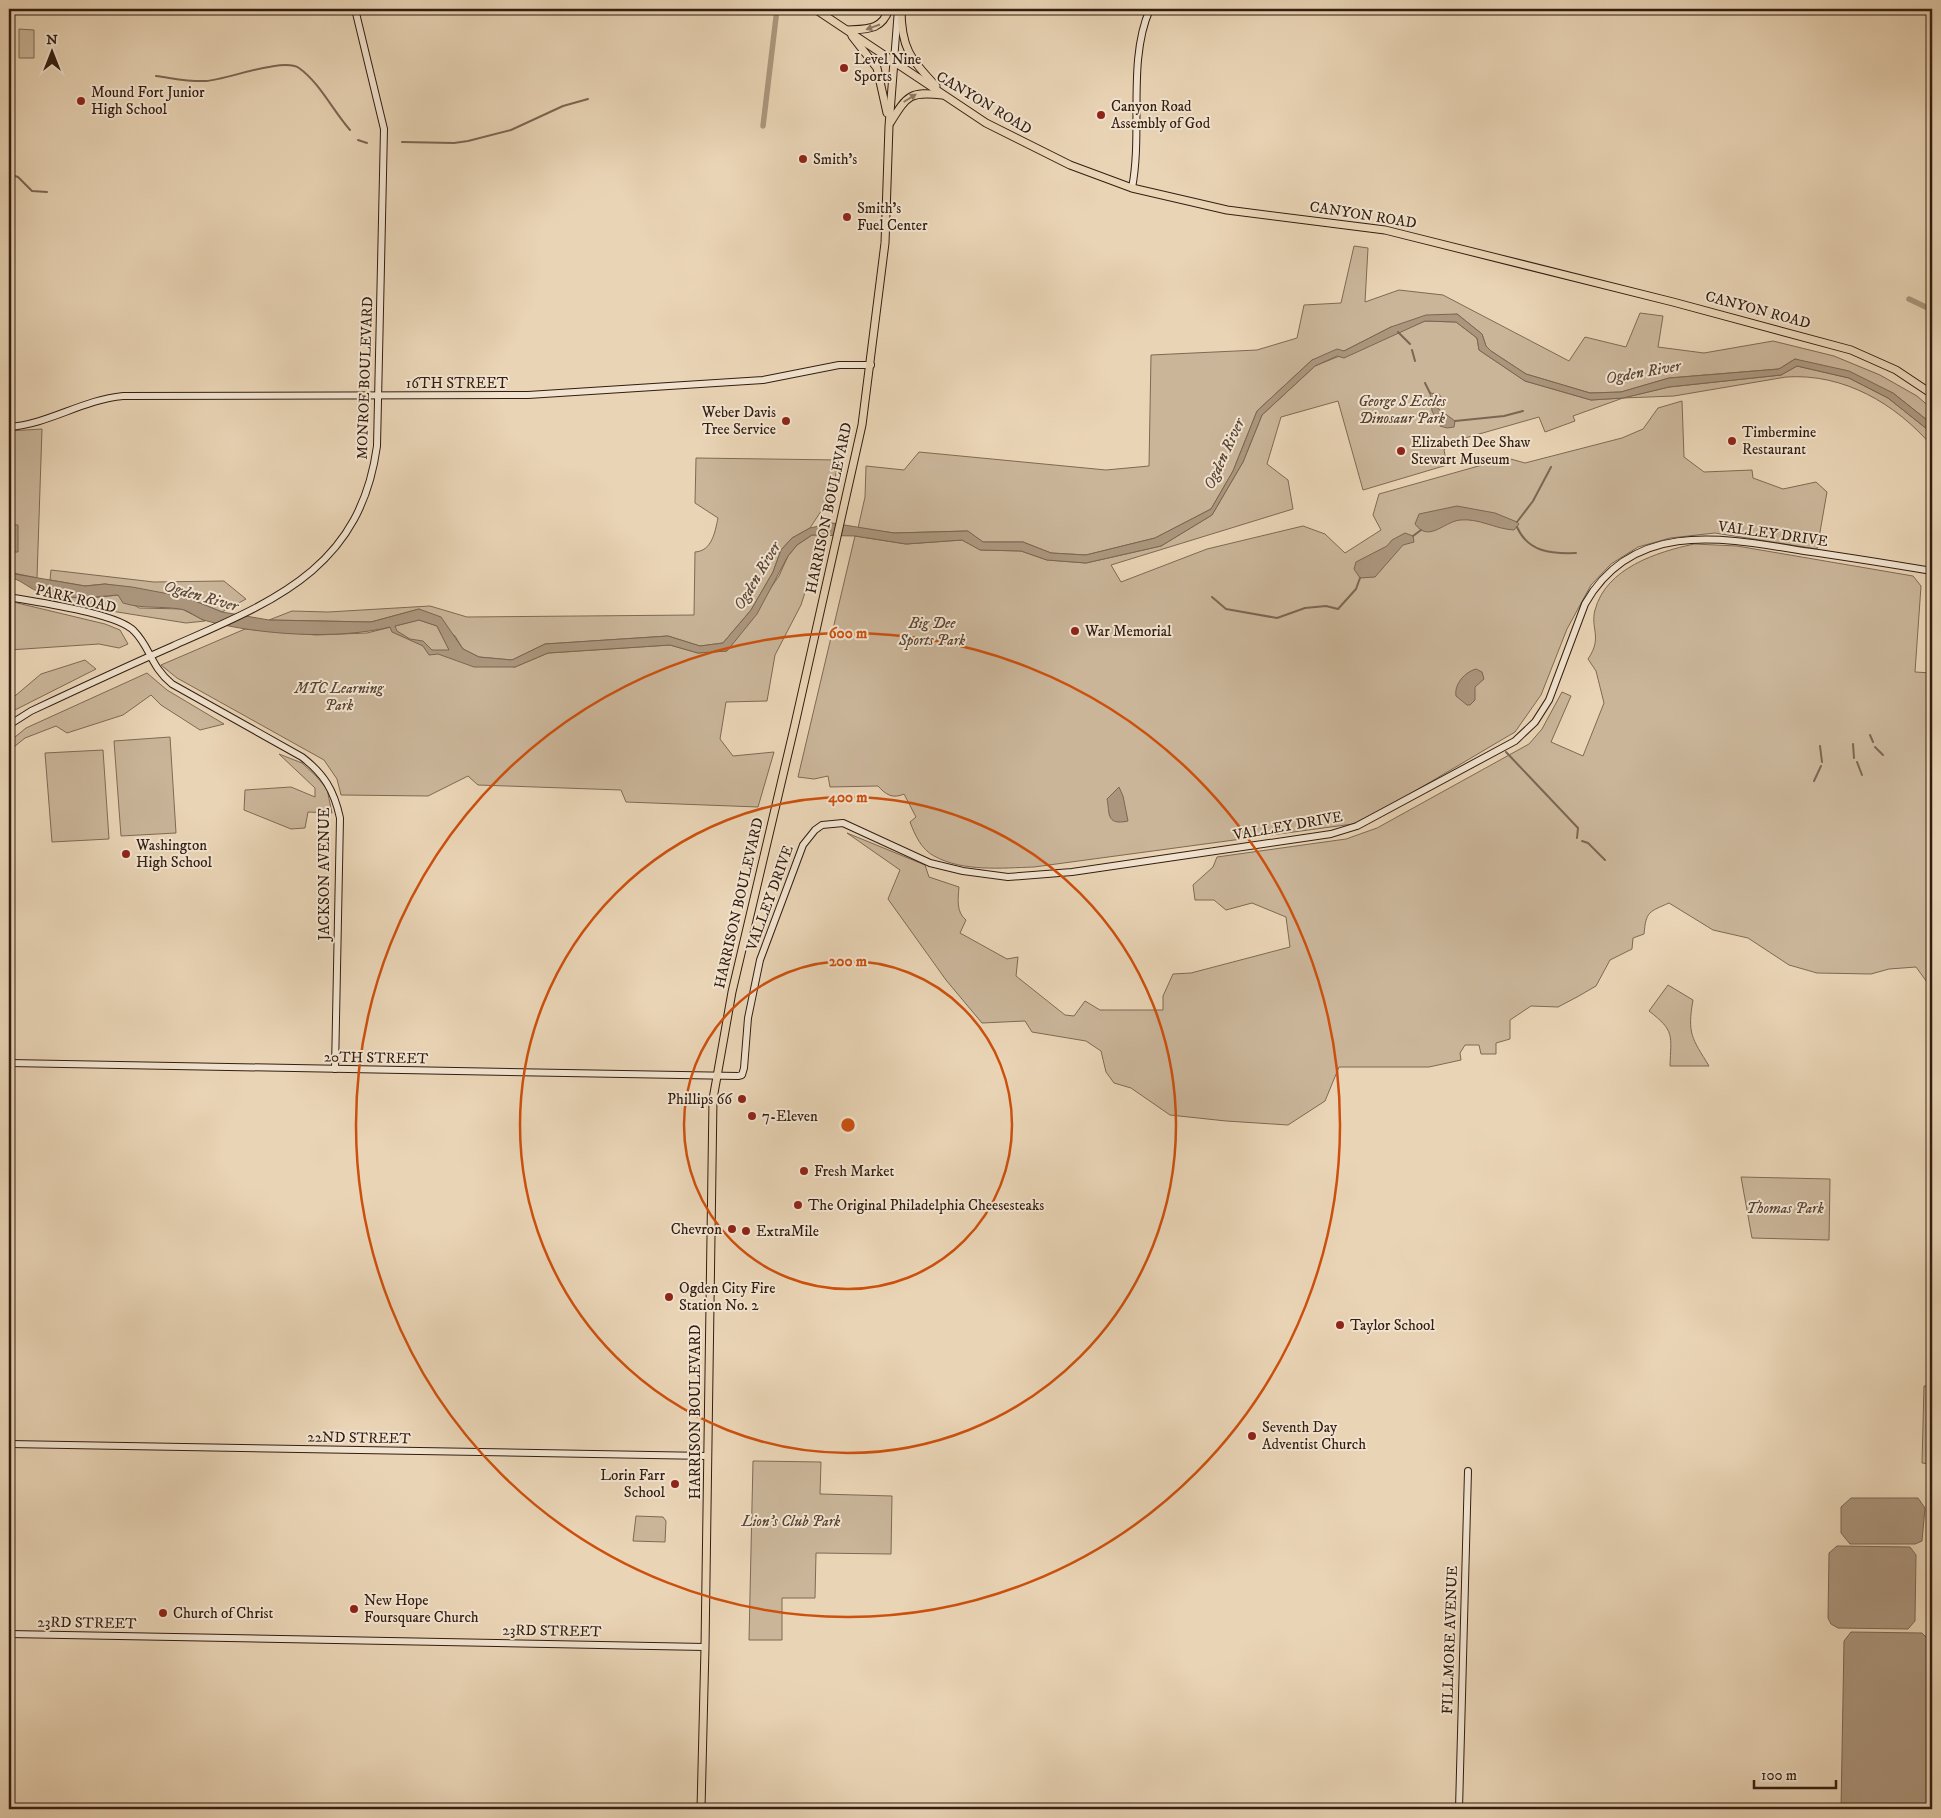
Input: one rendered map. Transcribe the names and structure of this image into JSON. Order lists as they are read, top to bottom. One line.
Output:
{"streets":{"main road":["CANYON ROAD","HARRISON BOULEVARD"],"street":["MONROE BOULEVARD","16TH STREET","VALLEY DRIVE","PARK ROAD","JACKSON AVENUE","20TH STREET","22ND STREET","23RD STREET","FILLMORE AVENUE"]},"crossings":[["CANYON ROAD","HARRISON BOULEVARD"],["MONROE BOULEVARD","16TH STREET"],["MONROE BOULEVARD","PARK ROAD"],["MONROE BOULEVARD","JACKSON AVENUE"],["16TH STREET","HARRISON BOULEVARD"],["HARRISON BOULEVARD","20TH STREET"],["HARRISON BOULEVARD","22ND STREET"],["HARRISON BOULEVARD","23RD STREET"],["VALLEY DRIVE","20TH STREET"],["PARK ROAD","JACKSON AVENUE"],["JACKSON AVENUE","20TH STREET"]],"water":["Ogden River"],"parks":["George S Eccles Dinosaur Park","Big Dee Sports Park","MTC Learning Park","Thomas Park","Lion's Club Park"],"places":["Level Nine Sports","Mound Fort Junior High School","Canyon Road Assembly of God","Smith's","Smith's Fuel Center","Weber Davis Tree Service","Timbermine Restaurant","Elizabeth Dee Shaw Stewart Museum","War Memorial","Washington High School","Phillips 66","7-Eleven","Fresh Market","The Original Philadelphia Cheesesteaks","Chevron","ExtraMile","Ogden City Fire Station No. 2","Taylor School","Seventh Day Adventist Church","Lorin Farr School","New Hope Foursquare Church","Church of Christ"],"scale_bar":"100 m","north":"top","rings":["600 m","400 m","200 m"]}
